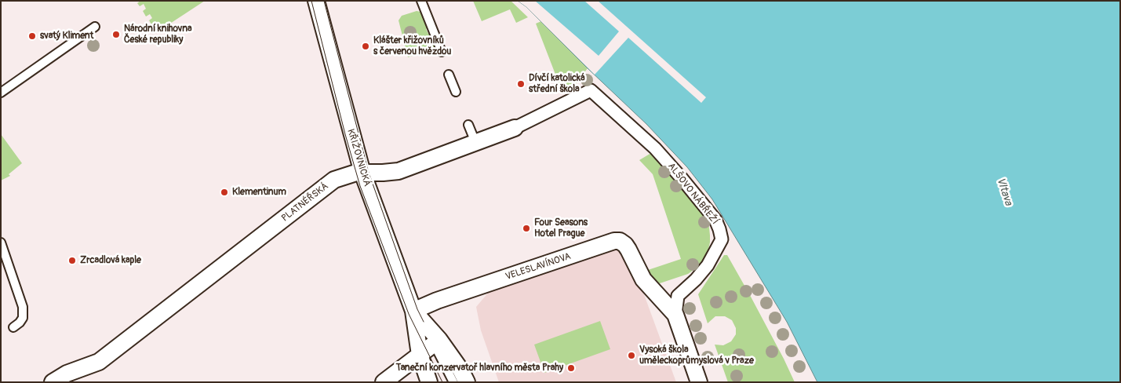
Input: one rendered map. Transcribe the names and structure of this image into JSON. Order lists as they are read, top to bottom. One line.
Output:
{"streets":{"street":["KŘIŽOVNICKÁ","ALŠOVO NÁBŘEŽÍ","PLATNÉŘSKÁ","VELESLAVÍNOVA"]},"crossings":[["KŘIŽOVNICKÁ","PLATNÉŘSKÁ"],["KŘIŽOVNICKÁ","VELESLAVÍNOVA"],["ALŠOVO NÁBŘEŽÍ","PLATNÉŘSKÁ"],["ALŠOVO NÁBŘEŽÍ","VELESLAVÍNOVA"]],"water":["Vltava"],"places":["Národní knihovna České republiky","svatý Kliment","Klášter křižovníků s červenou hvězdou","Dívčí katolická střední škola","Klementinum","Four Seasons Hotel Prague","Zrcadlová kaple","Vysoká škola uměleckoprůmyslová v Praze","Taneční konzervatoř hlavního města Prahy"]}
